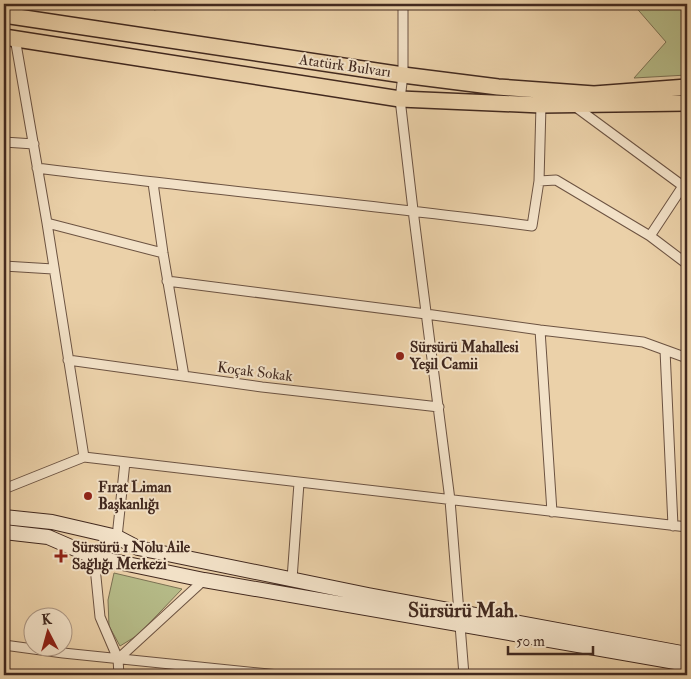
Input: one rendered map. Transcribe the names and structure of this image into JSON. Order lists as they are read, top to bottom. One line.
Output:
{"streets":{"main road":["Atatürk Bulvarı"],"street":["Koçak Sokak"]},"districts":["Sürsürü Mah."],"places":{"other":["Sürsürü Mahallesi Yeşil Camii","Fırat Liman Başkanlığı"],"health":["Sürsürü 1 Nolu Aile Sağlığı Merkezi"]},"scale_bar":"50 m","north":"top"}
